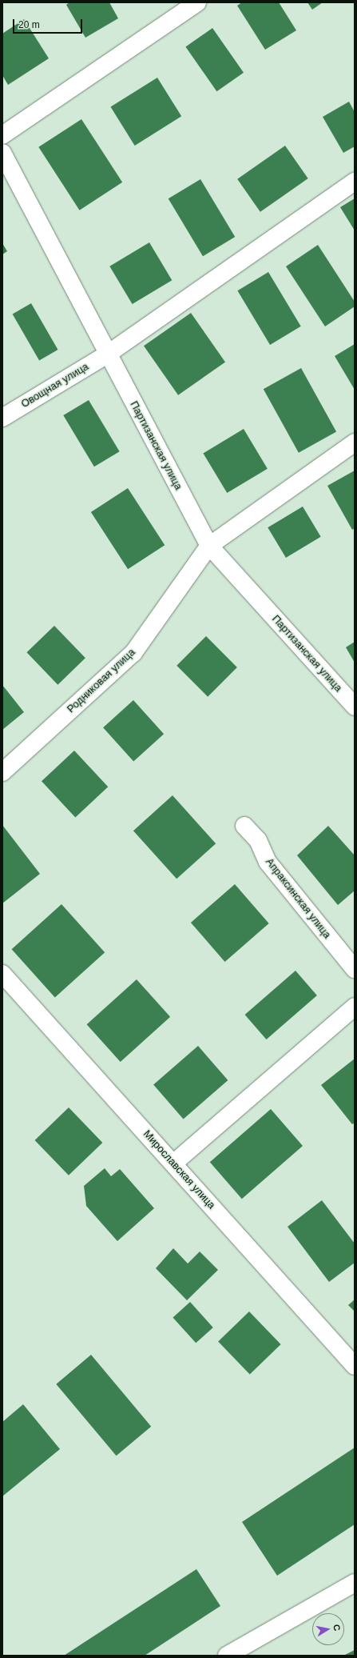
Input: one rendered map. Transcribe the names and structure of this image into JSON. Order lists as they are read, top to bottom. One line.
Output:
{"streets":{"street":["Овощная улица","Партизанская улица","Родниковая улица","Апраксинская улица","Мирославская улица"]},"crossings":[["Овощная улица","Партизанская улица"],["Партизанская улица","Родниковая улица"]],"scale_bar":"20 m","north":"right"}
